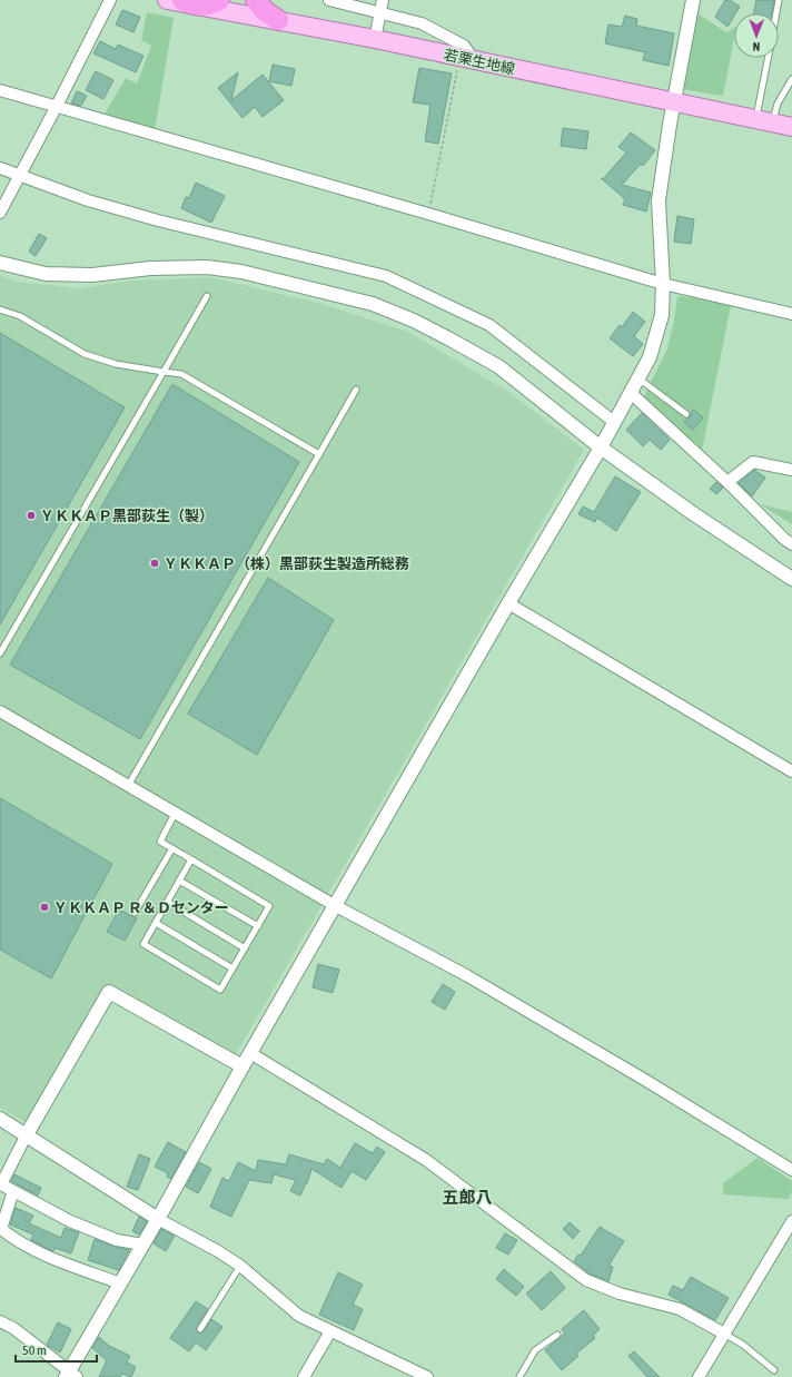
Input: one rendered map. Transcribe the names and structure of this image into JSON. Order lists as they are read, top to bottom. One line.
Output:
{"streets":{"main road":["若栗生地線"]},"districts":["五郎八"],"places":["ＹＫＫＡＰ黒部荻生（製）","ＹＫＫＡＰ（株）黒部荻生製造所総務","ＹＫＫＡＰ Ｒ＆Ｄセンター"],"scale_bar":"50 m","north":"bottom"}
